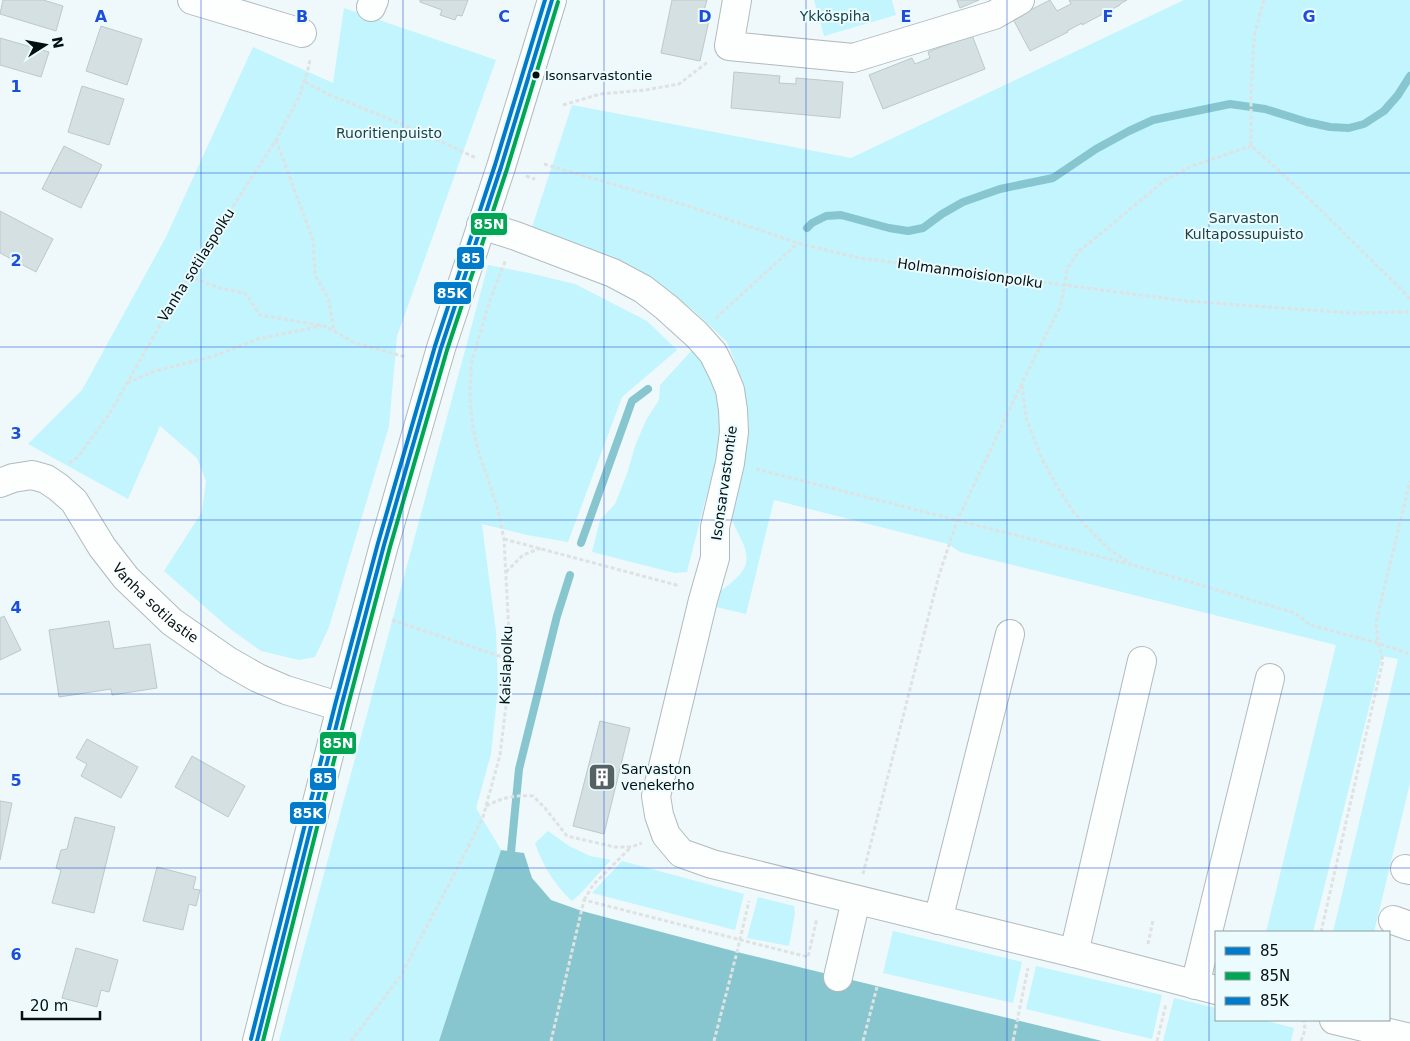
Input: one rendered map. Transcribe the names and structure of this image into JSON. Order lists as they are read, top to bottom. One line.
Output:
{"streets":{"main road":["Isonsarvastontie","Vanha sotilastie"],"path":["Vanha sotilaspolku","Holmanmoisionpolku","Kaislapolku"]},"crossings":[["Vanha sotilaspolku","Vanha sotilastie"]],"parks":["Ykköspiha","Ruoritienpuisto","Sarvaston Kultapossupuisto"],"places":{"other":["Isonsarvastontie"],"building":["Sarvaston venekerho"]},"lines":["transit line 85","transit line 85K","transit line 85N"],"legend":["85","85N","85K"],"scale_bar":"20 m","north":"right","grid":{"columns":["A","B","C","D","E","F","G"],"rows":["1","2","3","4","5","6"]}}
